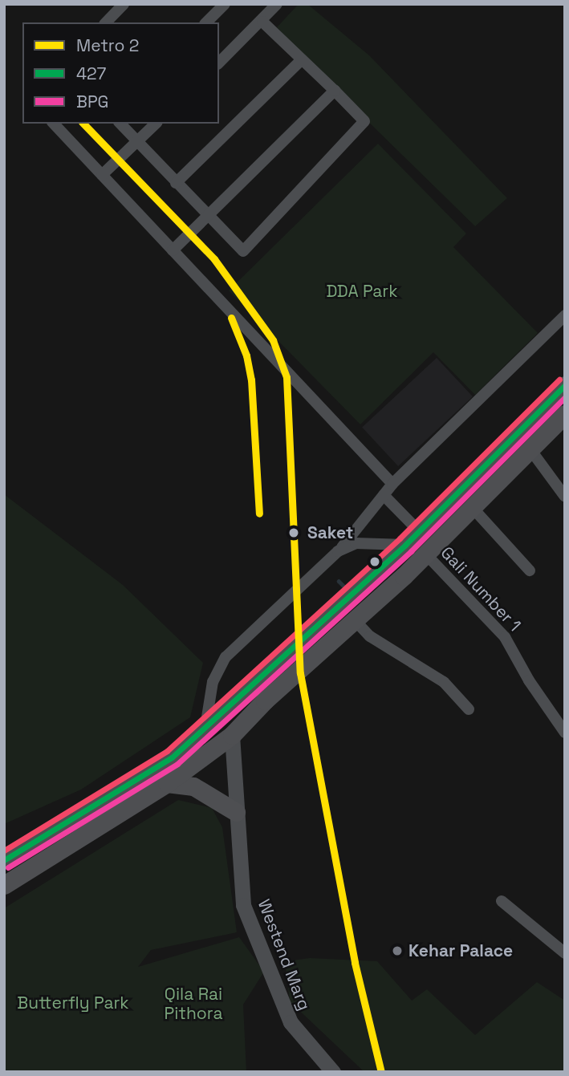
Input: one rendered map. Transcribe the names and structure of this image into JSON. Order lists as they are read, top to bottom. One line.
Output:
{"streets":{"street":["Gali Number 1","Westend Marg"]},"parks":["DDA Park","Qila Rai Pithora","Butterfly Park"],"places":["Saket","Kehar Palace"],"lines":["metro line 2","transit line 427","transit line BPG"],"legend":["Metro 2","427","BPG"]}
